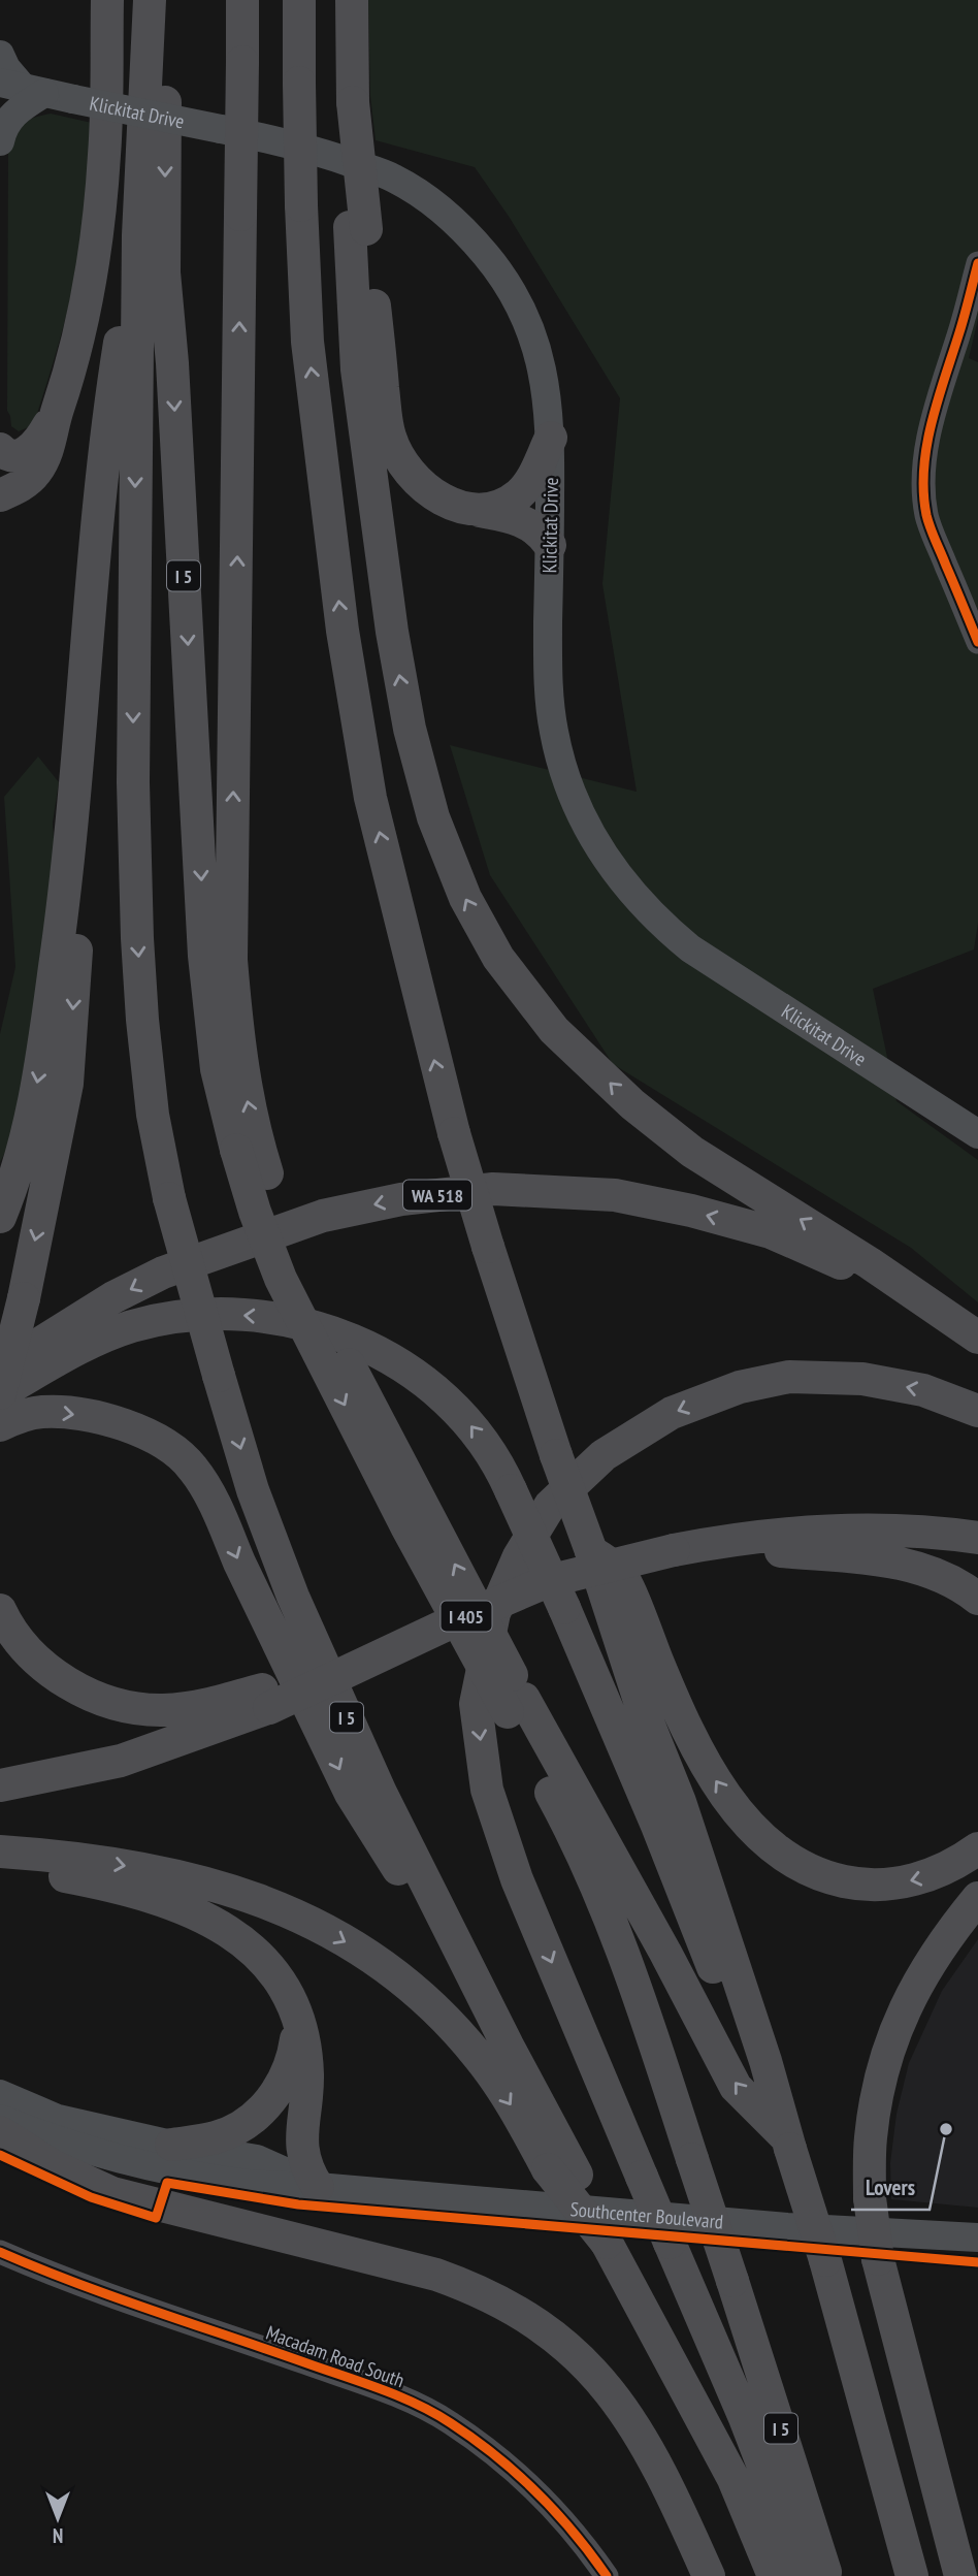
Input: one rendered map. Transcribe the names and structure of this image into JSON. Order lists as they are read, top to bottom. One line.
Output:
{"streets":{"highway":["I 5","WA 518","I 405"],"main road":["Klickitat Drive","Southcenter Boulevard"],"street":["Macadam Road South"]},"places":["Lovers"],"north":"bottom"}
